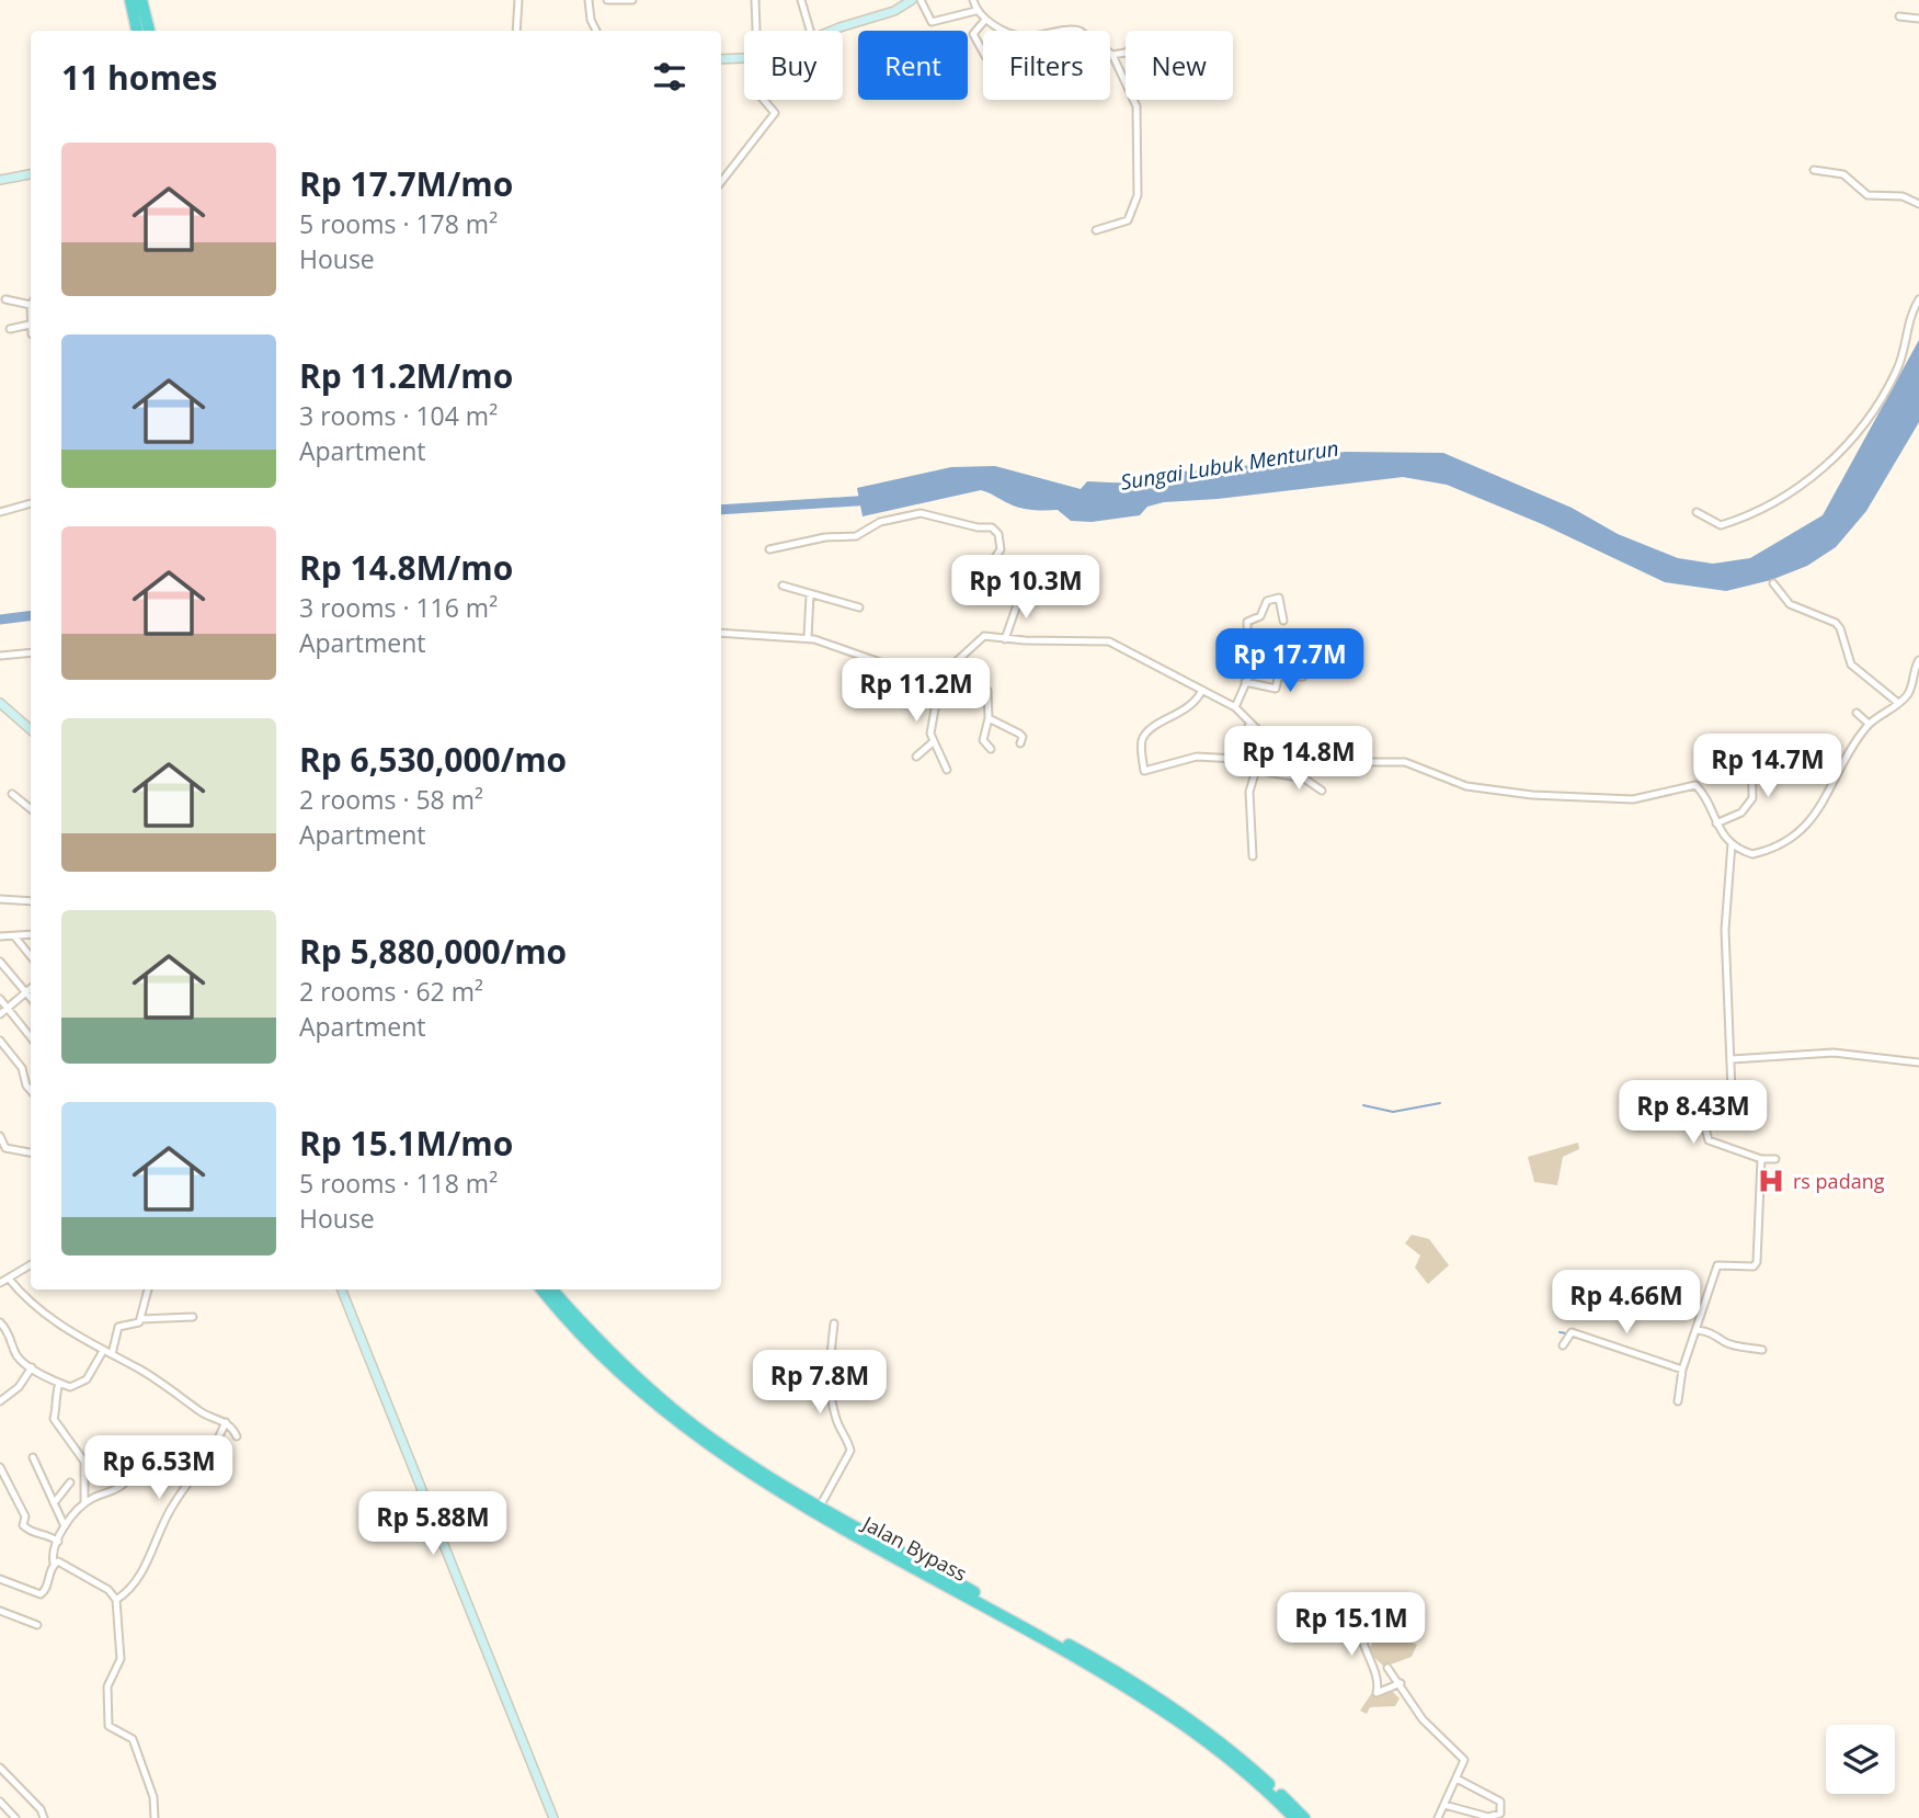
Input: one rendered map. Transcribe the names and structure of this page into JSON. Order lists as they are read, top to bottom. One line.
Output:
{"streets":{"highway":["Jalan Bypass"]},"water":["Sungai Lubuk Menturun"],"places":{"hospital":["rs padang"]},"page":{"chip":["Buy","Rent","Filters","New"],"heading":"11 homes","list":[{"name":"Rp 17.7M/mo","note":"5 rooms · 178 m² · House"},{"name":"Rp 11.2M/mo","note":"3 rooms · 104 m² · Apartment"},{"name":"Rp 14.8M/mo","note":"3 rooms · 116 m² · Apartment"},{"name":"Rp 6,530,000/mo","note":"2 rooms · 58 m² · Apartment"},{"name":"Rp 5,880,000/mo","note":"2 rooms · 62 m² · Apartment"},{"name":"Rp 15.1M/mo","note":"5 rooms · 118 m² · House"}],"price":["Rp 10.3M","Rp 17.7M","Rp 11.2M","Rp 14.8M","Rp 14.7M","Rp 8.43M","Rp 4.66M","Rp 7.8M","Rp 6.53M","Rp 5.88M","Rp 15.1M"]}}
